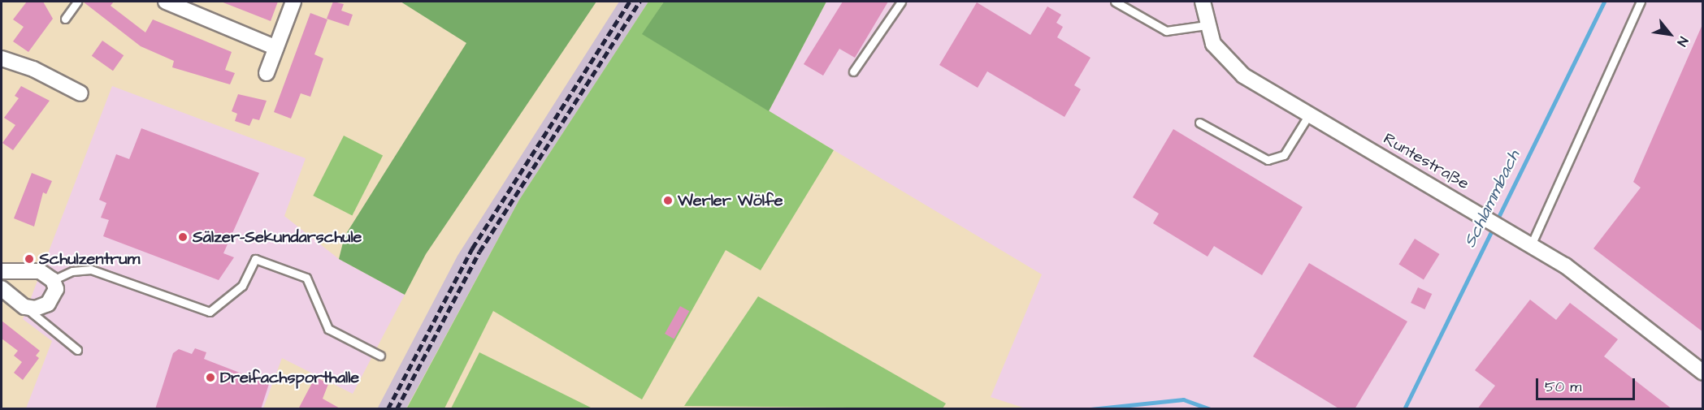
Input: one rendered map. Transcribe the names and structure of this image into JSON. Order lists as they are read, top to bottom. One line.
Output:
{"streets":{"street":["Runtestraße"]},"water":["Schlammbach"],"places":["Werler Wölfe","Sälzer-Sekundarschule","Schulzentrum","Dreifachsporthalle"],"scale_bar":"50 m","north":"bottom right"}
